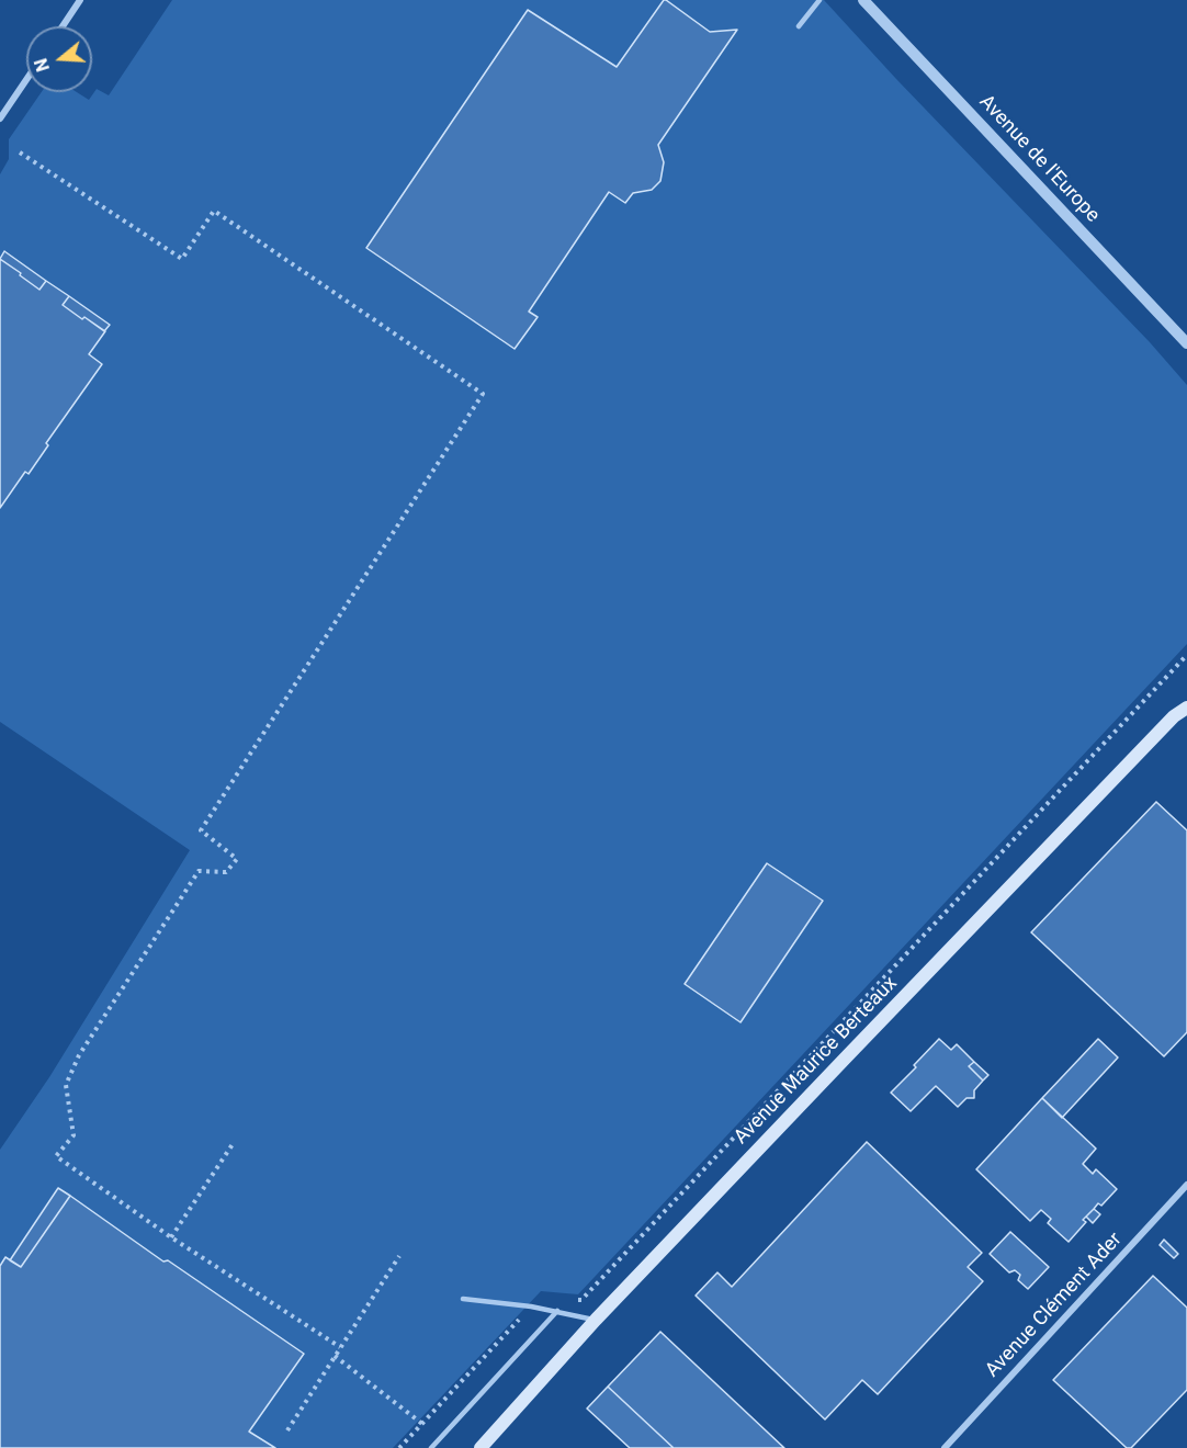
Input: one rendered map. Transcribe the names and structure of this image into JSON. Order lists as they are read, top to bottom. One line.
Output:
{"streets":{"main road":["Avenue Maurice Berteaux"],"street":["Avenue de l'Europe","Avenue Clément Ader"]},"north":"left"}
